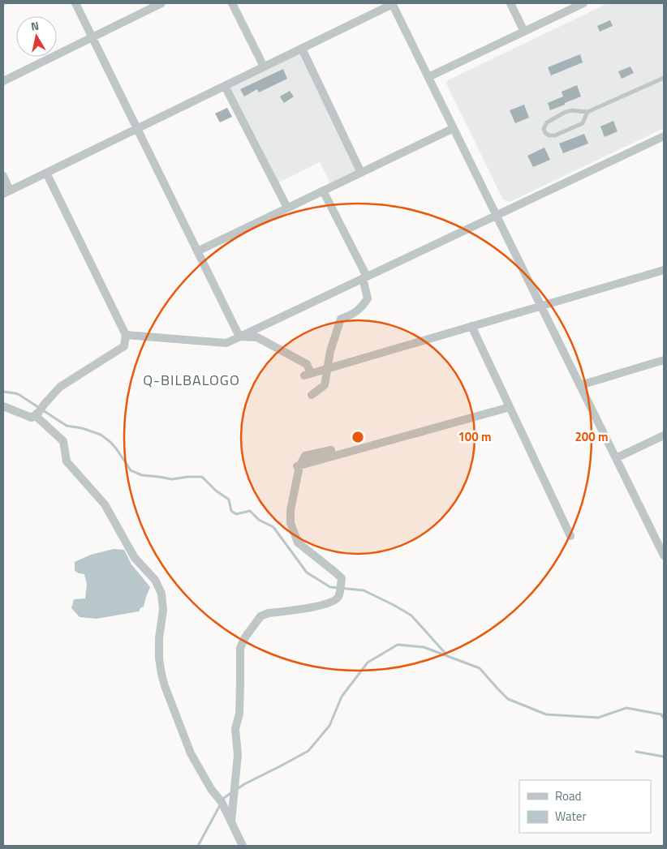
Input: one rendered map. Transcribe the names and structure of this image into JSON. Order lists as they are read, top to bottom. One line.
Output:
{"districts":["Q-BILBALOGO"],"legend":["Road","Water"],"north":"top","rings":["100 m","200 m"]}
